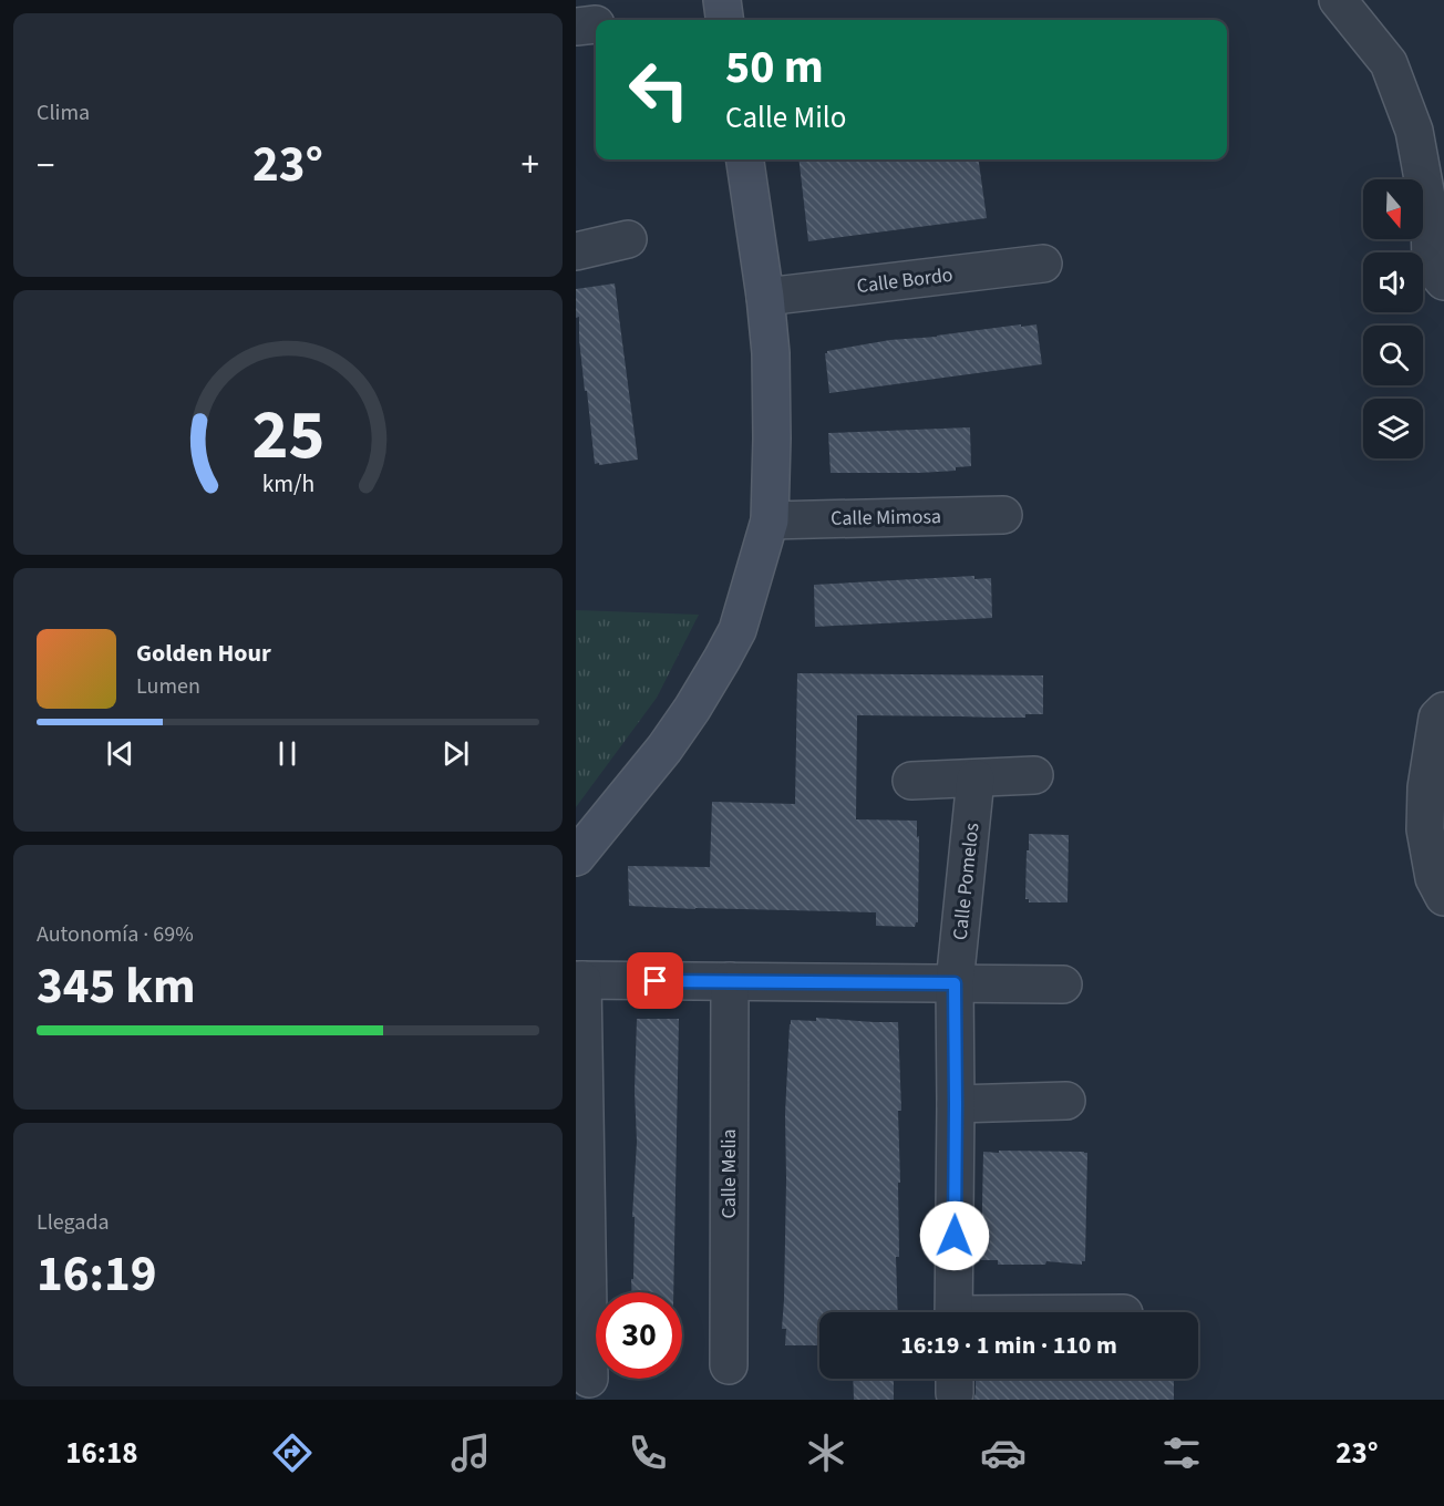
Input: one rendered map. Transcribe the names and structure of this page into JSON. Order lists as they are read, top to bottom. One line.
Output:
{"streets":{"street":["Calle Bordo","Calle Mimosa","Calle Pomelos","Calle Melia"]},"north":"bottom","page":{"tile":["Clima",["Autonomía · 69%","345 km"],["Llegada","16:19"]],"turn":["50 m","Calle Milo"],"heat":["−","23°","+"],"song":["Golden Hour","Lumen"],"limit":"30","trip":"16:19 · 1 min · 110 m","tabs":["16:18","23°"],"gauge":["25","km/h"]}}
